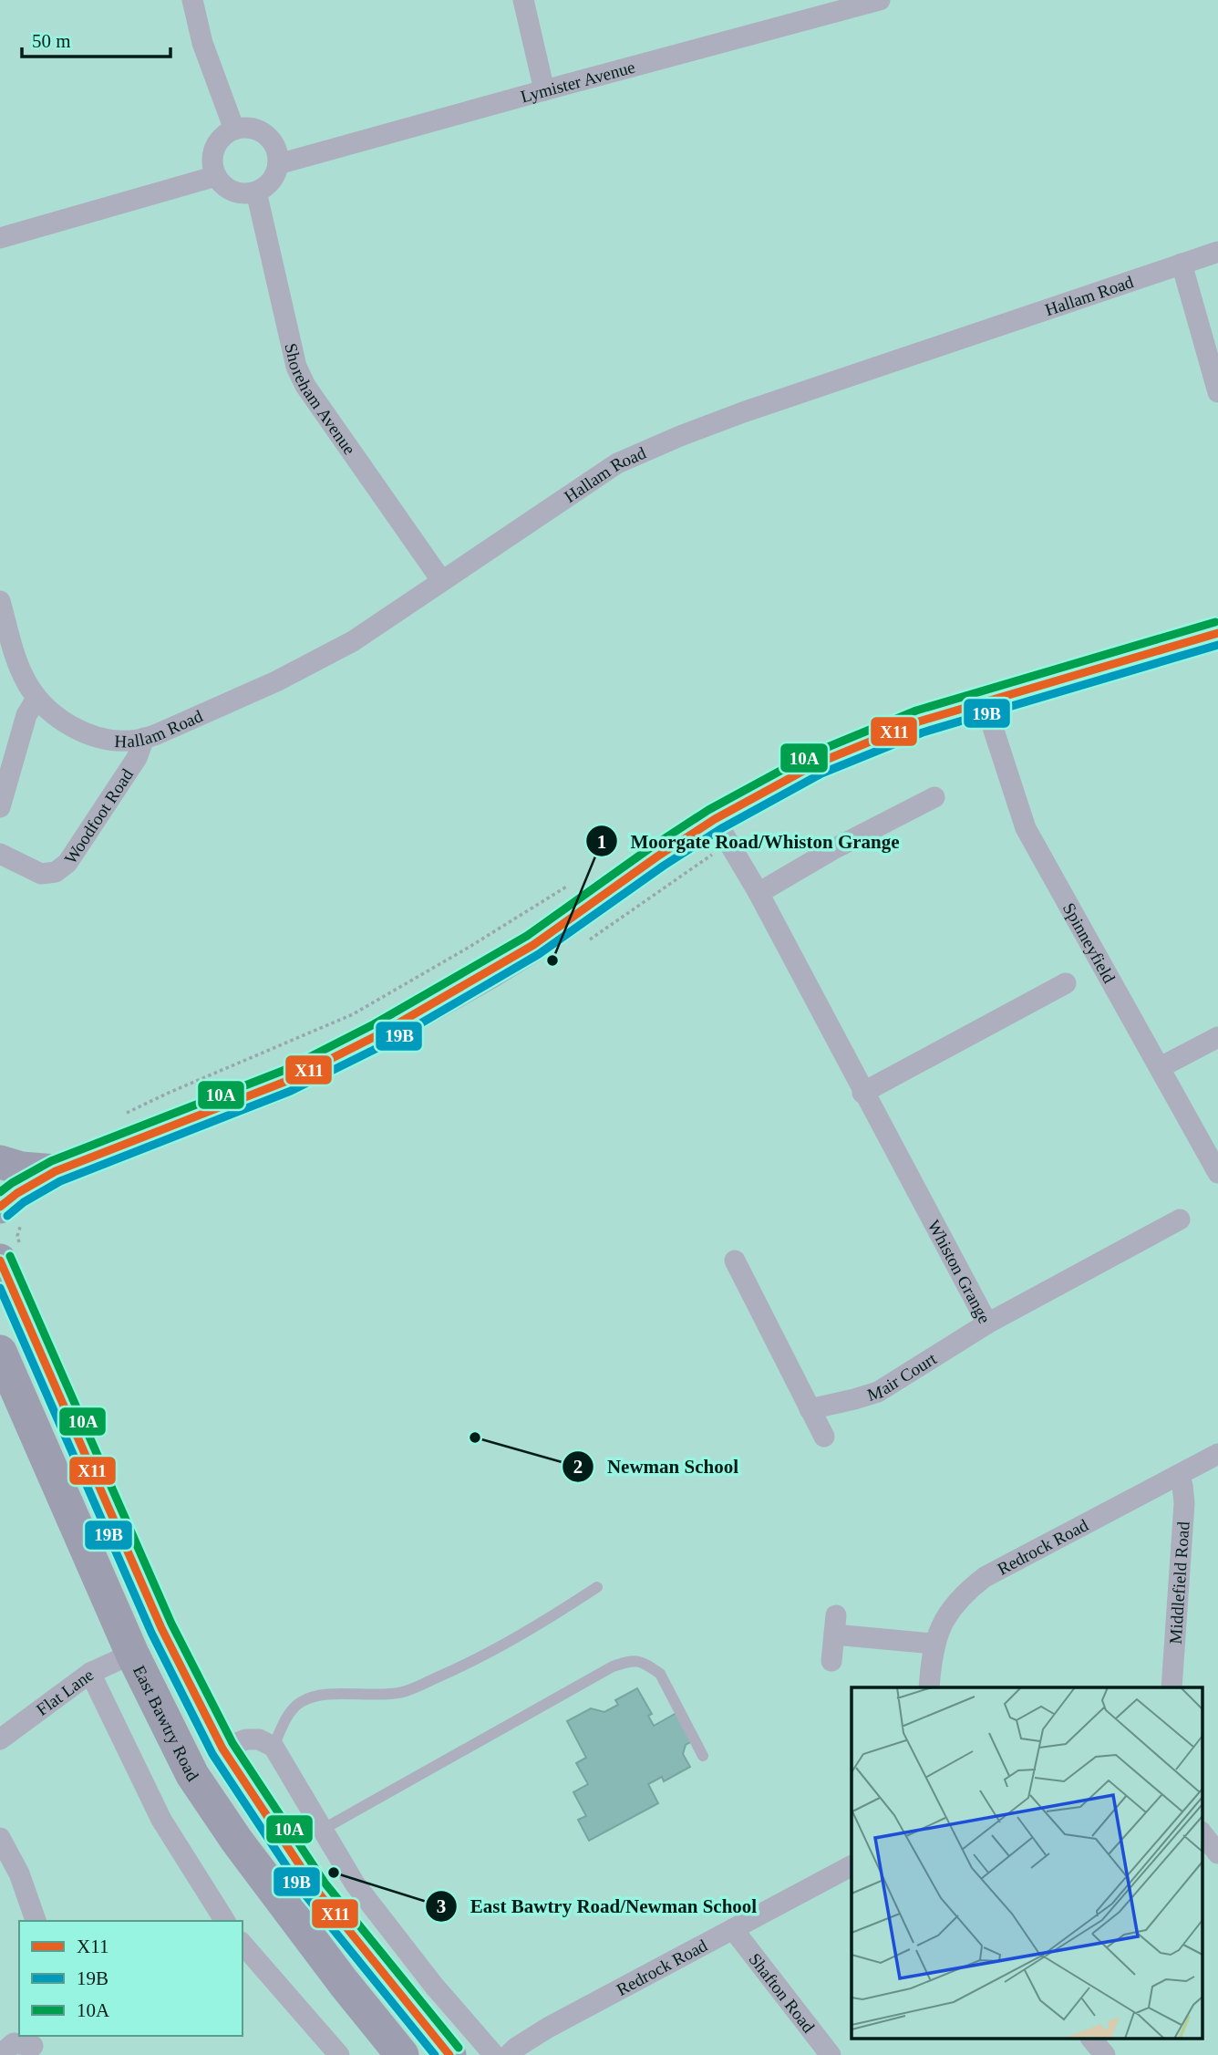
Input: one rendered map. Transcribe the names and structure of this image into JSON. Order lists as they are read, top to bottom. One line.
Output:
{"streets":{"main road":["East Bawtry Road"],"street":["Lymister Avenue","Hallam Road","Shoreham Avenue","Woodfoot Road","Spinneyfield","Whiston Grange","Mair Court","Redrock Road","Middlefield Road","Flat Lane","Shafton Road"]},"crossings":[["Lymister Avenue","Shoreham Avenue"],["Hallam Road","Shoreham Avenue"],["Hallam Road","Woodfoot Road"],["Whiston Grange","Mair Court"],["Redrock Road","Middlefield Road"],["Redrock Road","Shafton Road"],["Flat Lane","East Bawtry Road"]],"places":["Moorgate Road/Whiston Grange","Newman School","East Bawtry Road/Newman School"],"lines":["transit line 10A","transit line X11","transit line 19B"],"legend":["X11","19B","10A"],"scale_bar":"50 m"}
